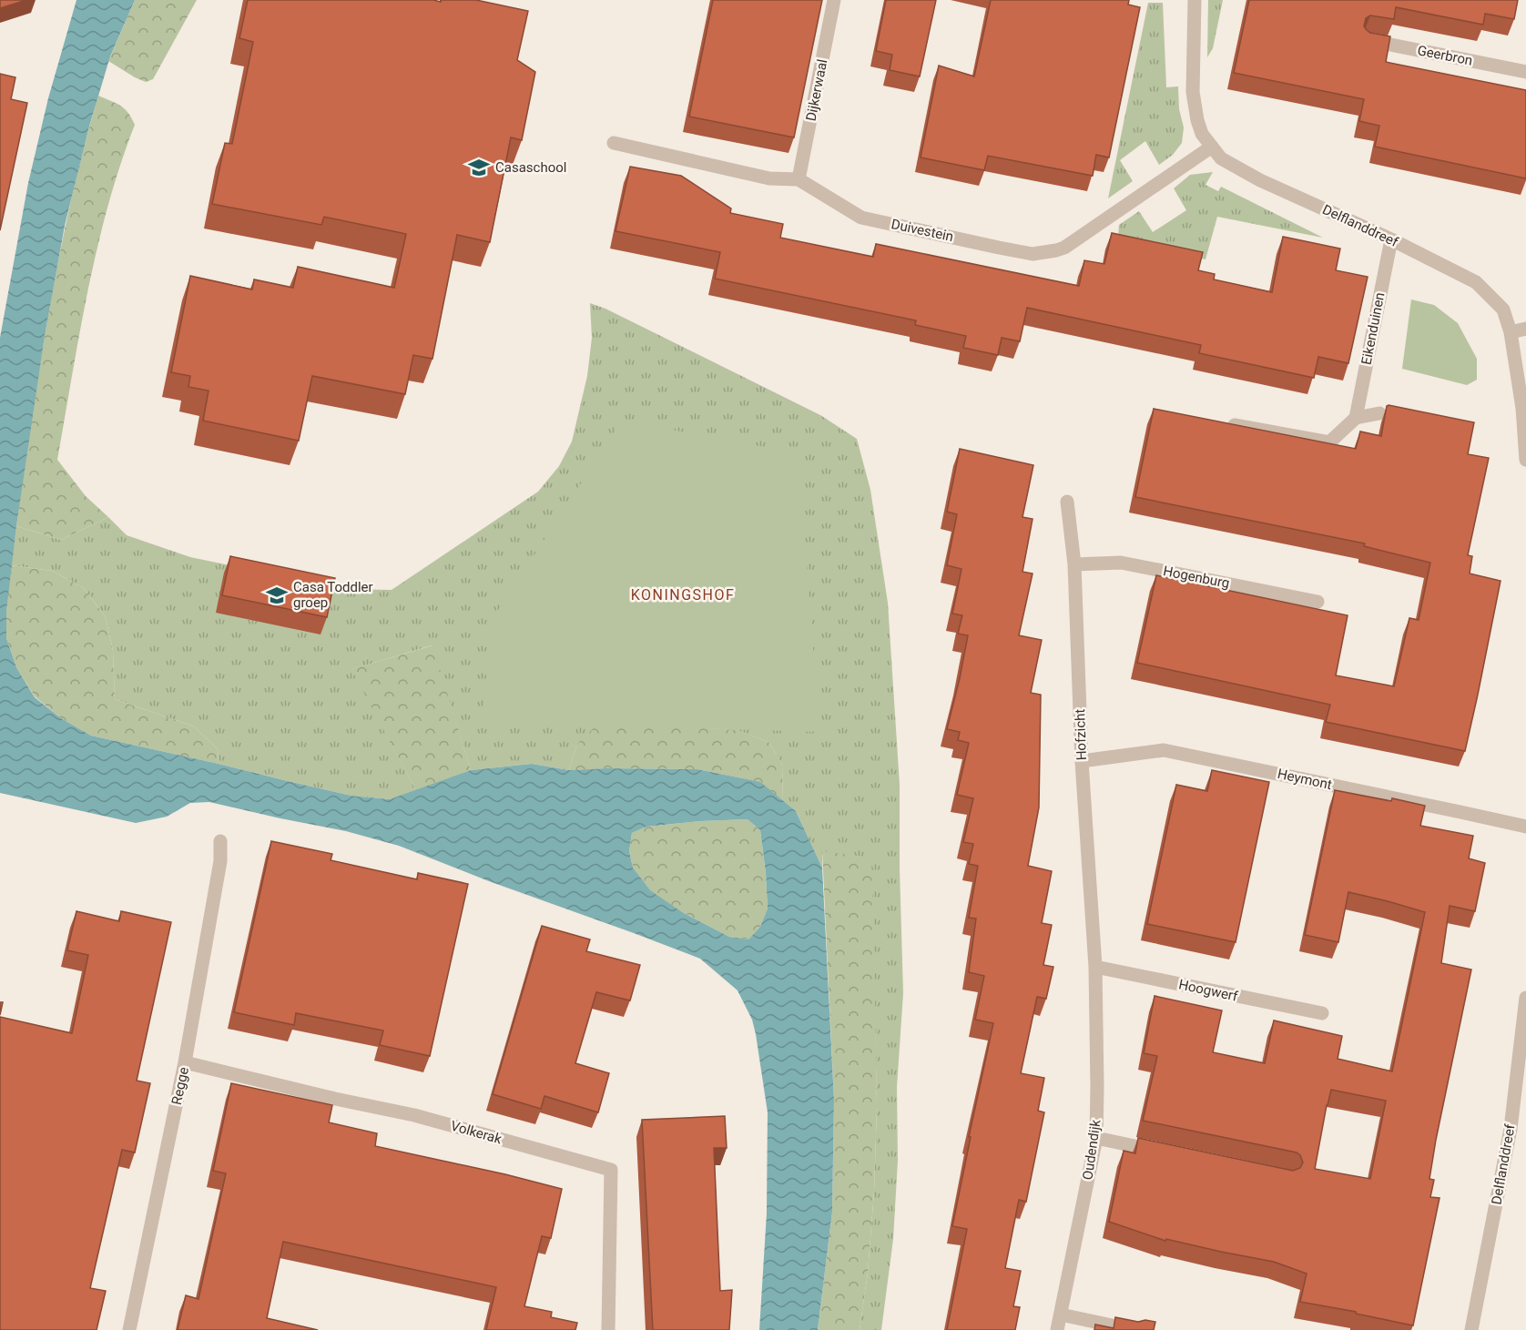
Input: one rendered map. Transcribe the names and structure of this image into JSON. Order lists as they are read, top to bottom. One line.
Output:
{"streets":{"street":["Geerbron","Dijkerwaal","Delflanddreef","Duivestein","Eikenduinen","Hogenburg","Hofzicht","Heymont","Hoogwerf","Regge","Volkerak","Oudendijk"]},"crossings":[["Dijkerwaal","Duivestein"],["Delflanddreef","Duivestein"],["Delflanddreef","Eikenduinen"],["Hogenburg","Hofzicht"],["Hofzicht","Heymont"],["Hofzicht","Hoogwerf"],["Hofzicht","Oudendijk"],["Hoogwerf","Oudendijk"],["Regge","Volkerak"]],"districts":["KONINGSHOF"],"places":{"school or university":["Casaschool","Casa Toddler groep"]}}
